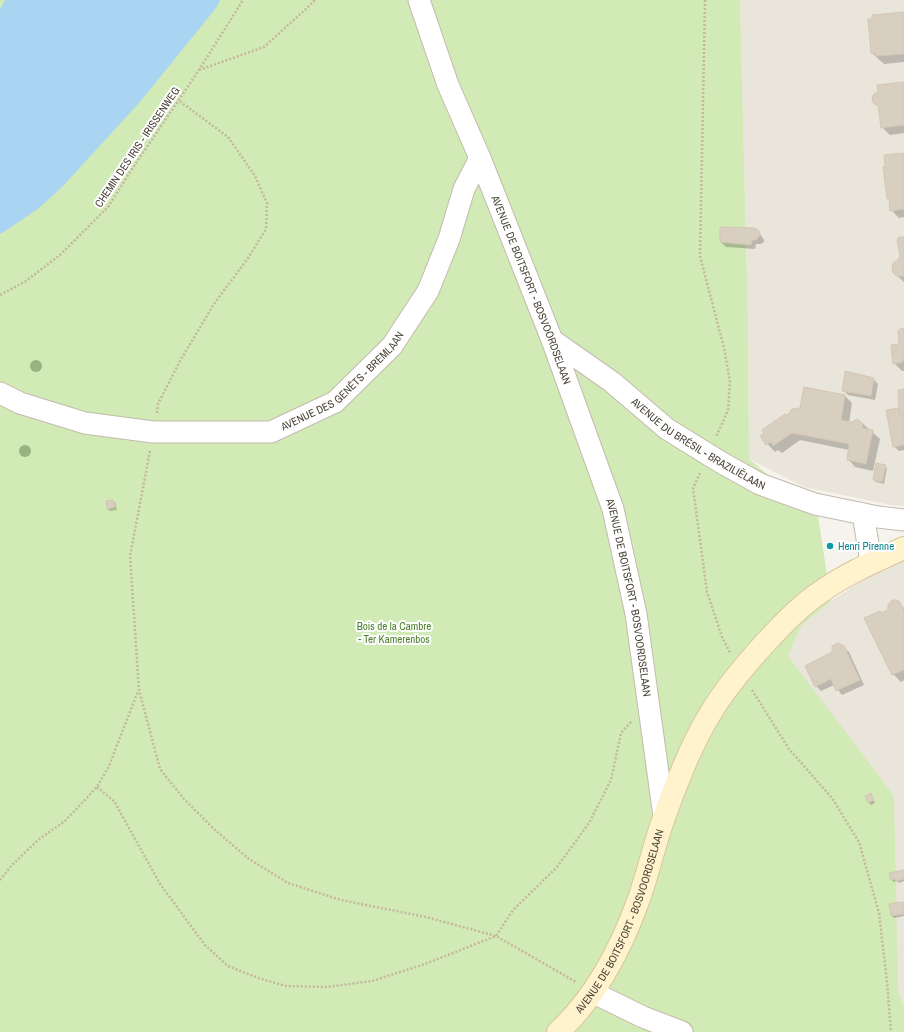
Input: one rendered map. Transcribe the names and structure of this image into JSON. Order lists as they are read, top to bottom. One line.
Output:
{"streets":{"street":["AVENUE DE BOITSFORT - BOSVOORDSELAAN","AVENUE DES GENÊTS - BREMLAAN","AVENUE DU BRÉSIL - BRAZILIËLAAN"],"path":["CHEMIN DES IRIS - IRISSENWEG"]},"crossings":[["AVENUE DE BOITSFORT - BOSVOORDSELAAN","AVENUE DES GENÊTS - BREMLAAN"],["AVENUE DE BOITSFORT - BOSVOORDSELAAN","AVENUE DU BRÉSIL - BRAZILIËLAAN"]],"parks":["Bois de la Cambre - Ter Kamerenbos"],"places":["Henri Pirenne"]}
